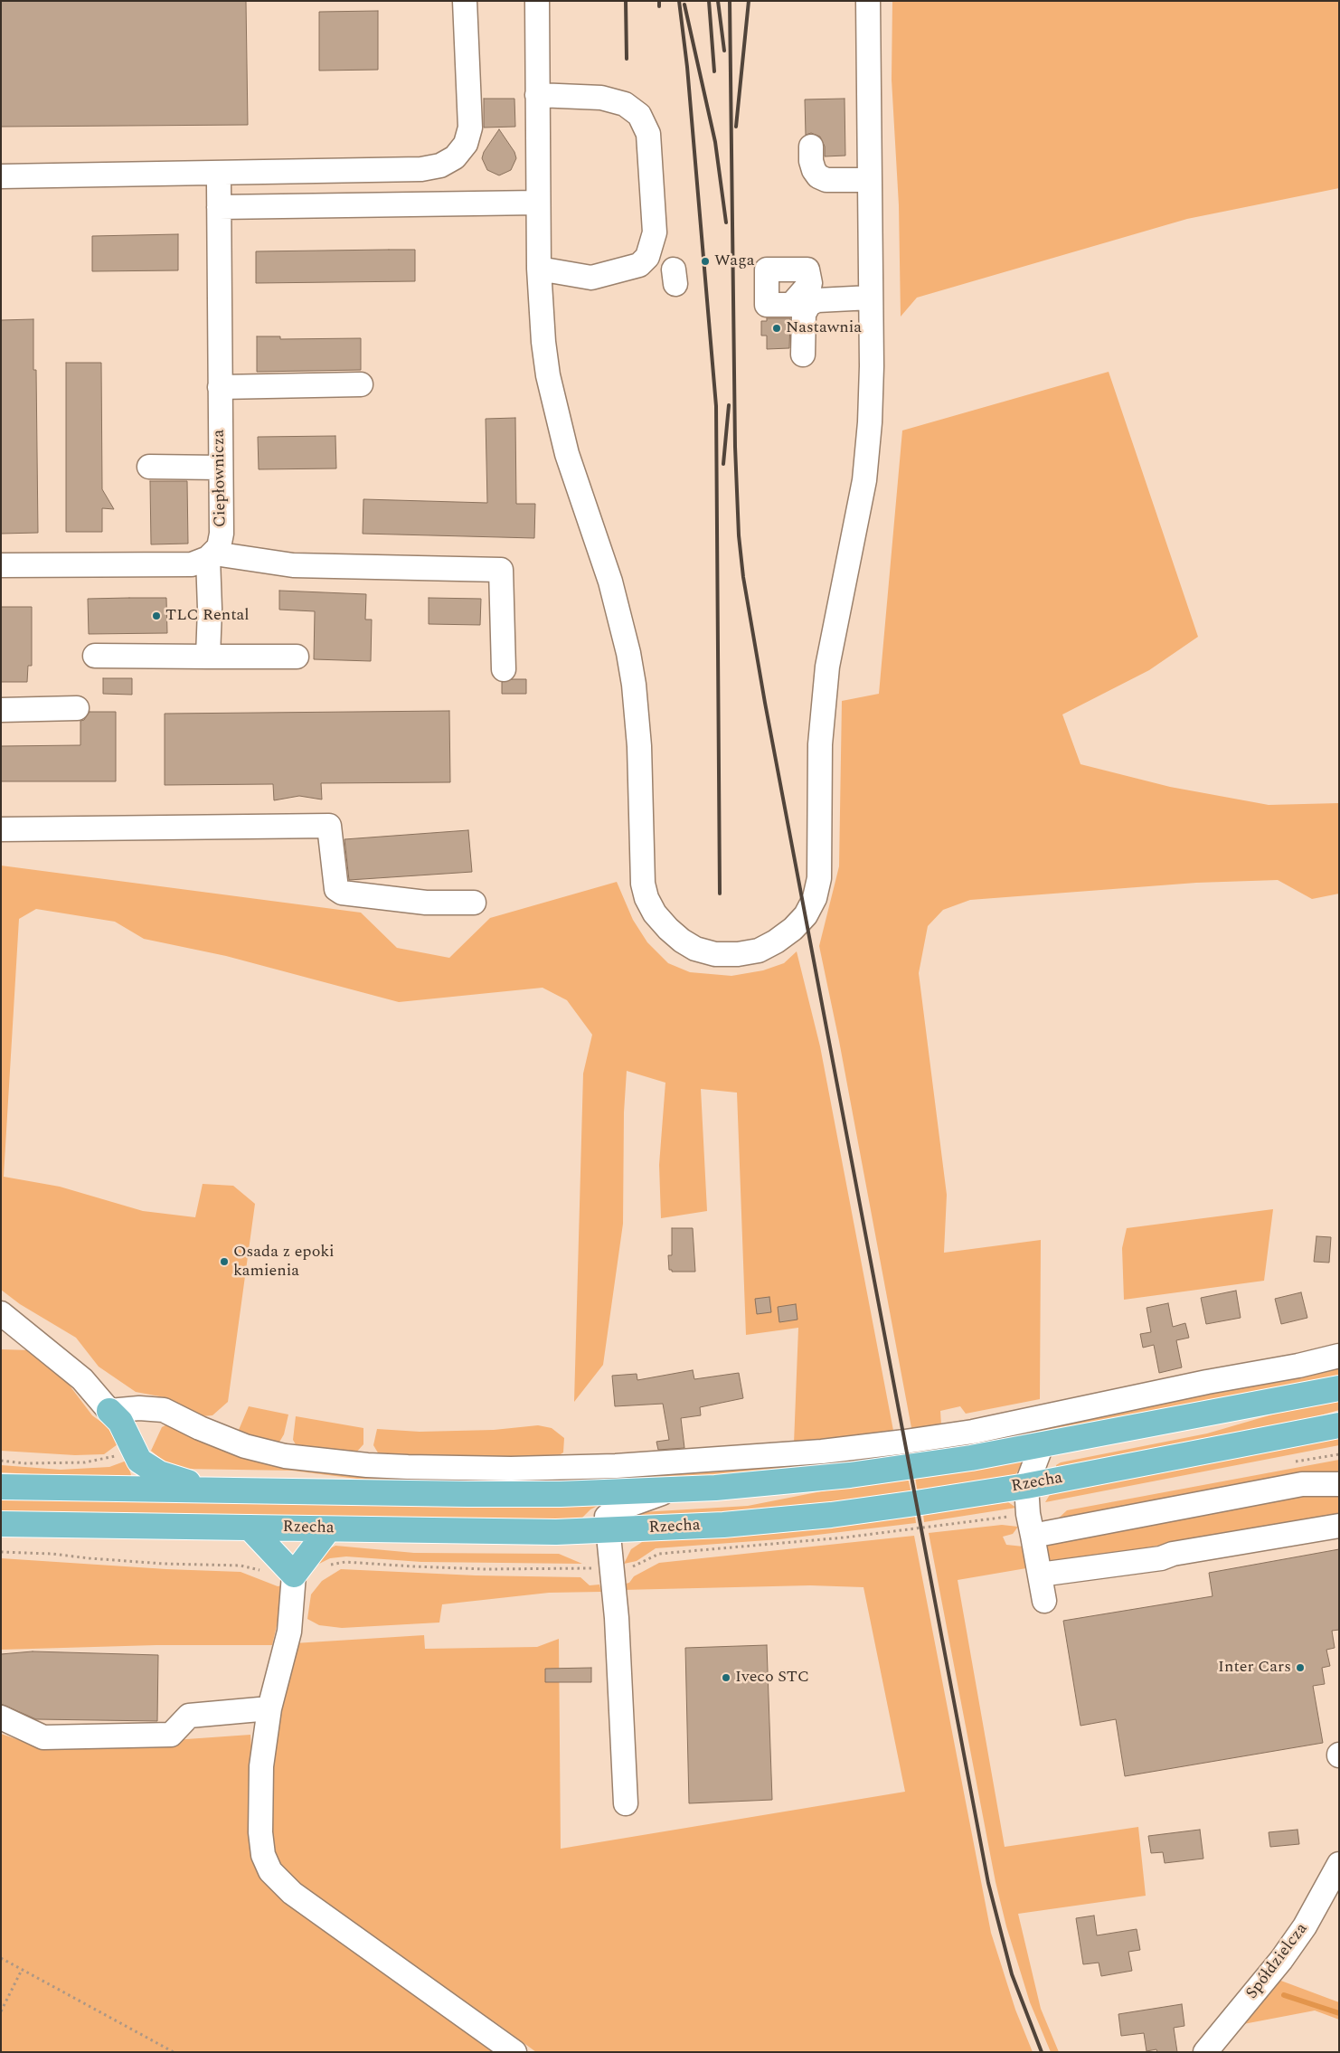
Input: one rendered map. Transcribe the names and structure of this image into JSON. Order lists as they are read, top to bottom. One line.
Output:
{"streets":{"main road":["Rzecha"],"street":["Ciepłownicza","Spółdzielcza"]},"places":["Waga","Nastawnia","TLC Rental","Osada z epoki kamienia","Inter Cars","Iveco STC"]}
